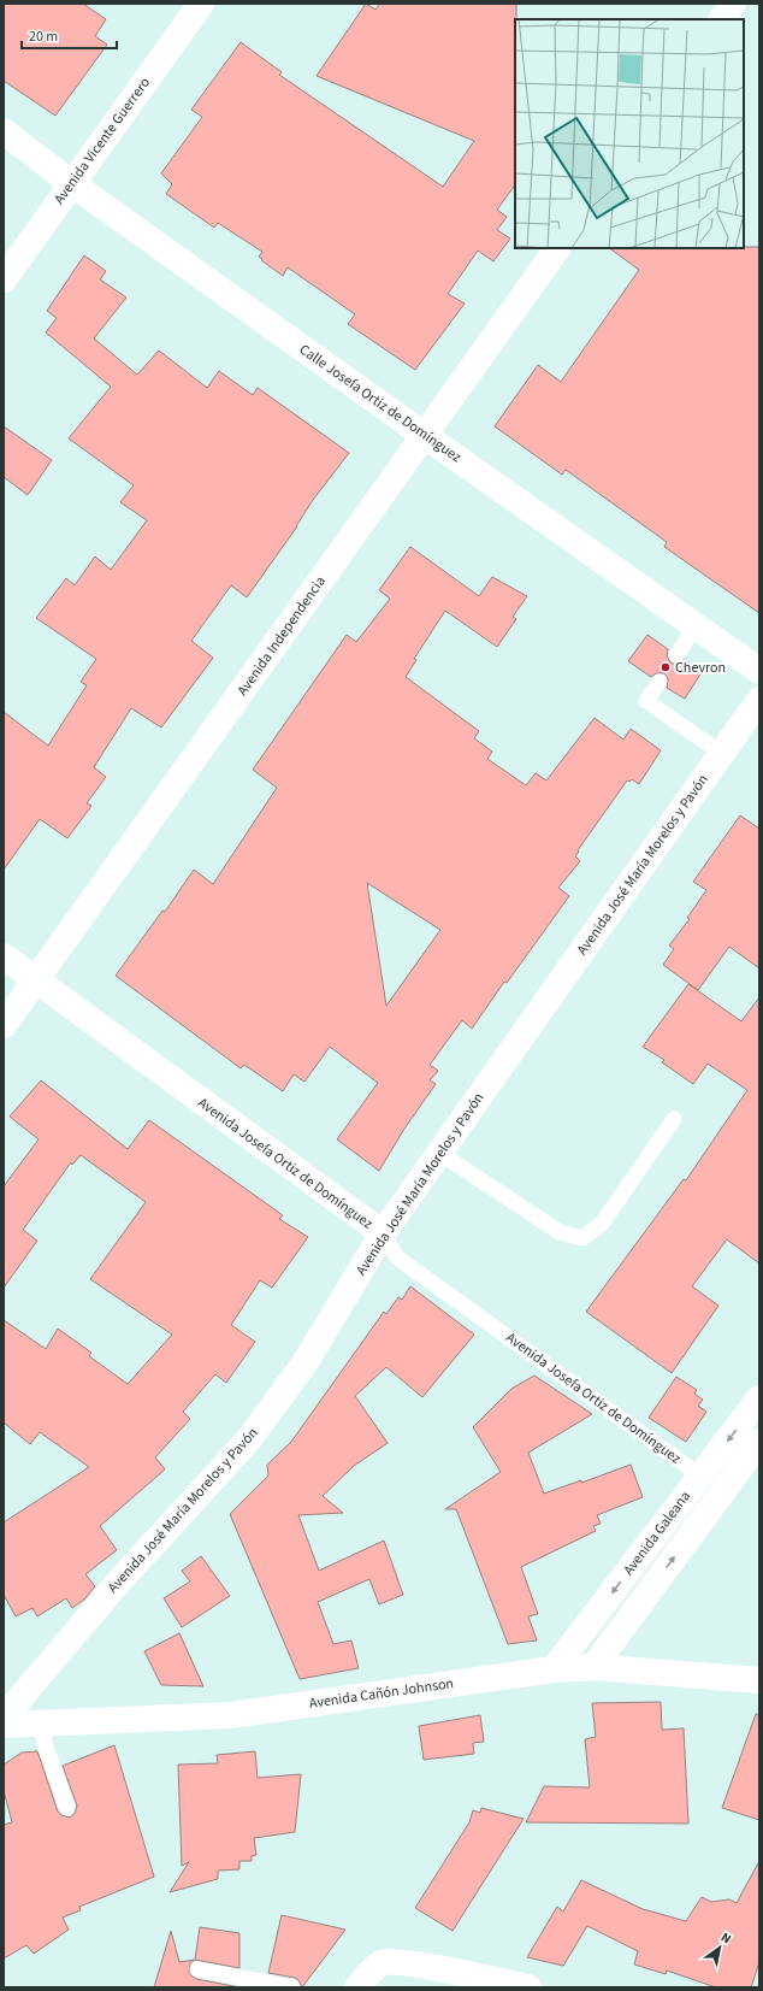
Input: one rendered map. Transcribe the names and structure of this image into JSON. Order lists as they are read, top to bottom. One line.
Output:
{"streets":{"street":["Avenida Vicente Guerrero","Calle Josefa Ortiz de Domínguez","Avenida Independencia","Avenida José María Morelos y Pavón","Avenida Josefa Ortiz de Domínguez","Avenida Galeana","Avenida Cañón Johnson"]},"crossings":[["Avenida Vicente Guerrero","Calle Josefa Ortiz de Domínguez"],["Calle Josefa Ortiz de Domínguez","Avenida Independencia"],["Avenida Independencia","Avenida Josefa Ortiz de Domínguez"],["Avenida José María Morelos y Pavón","Avenida Josefa Ortiz de Domínguez"],["Avenida Josefa Ortiz de Domínguez","Avenida Galeana"],["Avenida Galeana","Avenida Cañón Johnson"]],"places":["Chevron"],"scale_bar":"20 m","north":"top right"}
